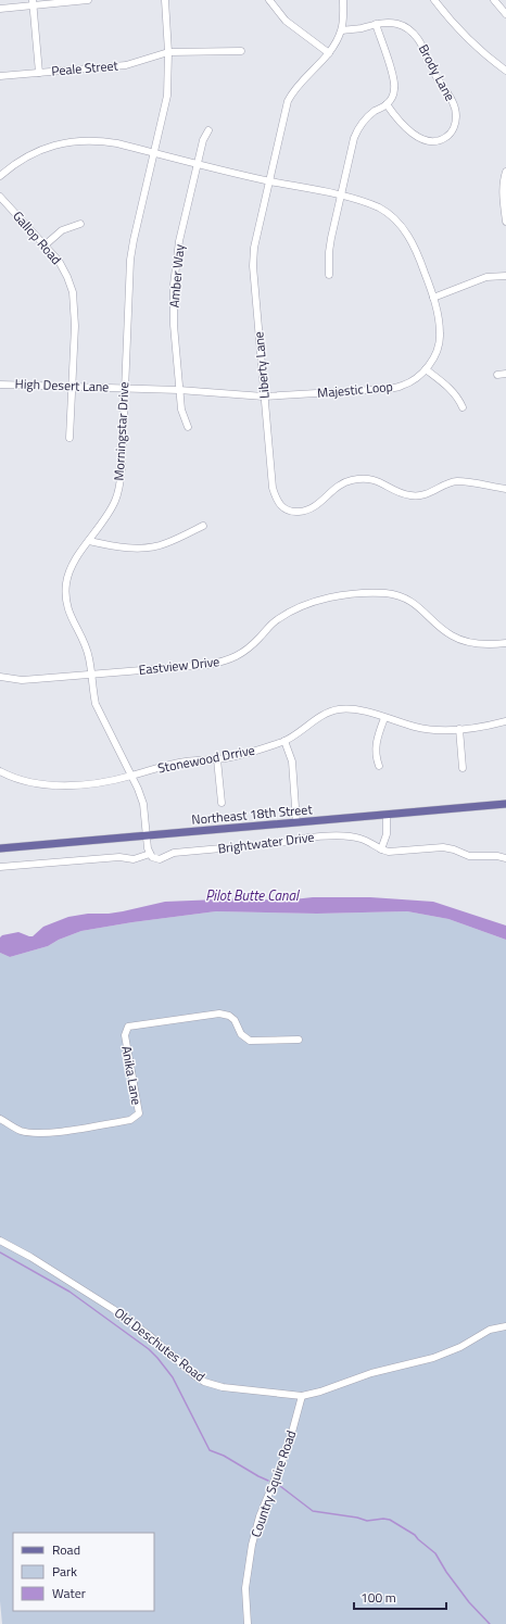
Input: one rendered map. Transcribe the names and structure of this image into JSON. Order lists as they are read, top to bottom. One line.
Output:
{"streets":{"main road":["Northeast 18th Street"],"street":["Peale Street","Brody Lane","Gallop Road","Amber Way","Liberty Lane","High Desert Lane","Majestic Loop","Morningstar Drive","Eastview Drive","Stonewood Drrive","Brightwater Drive","Anika Lane","Old Deschutes Road","Country Squire Road"]},"crossings":[["Peale Street","Morningstar Drive"],["Brody Lane","Liberty Lane"],["Gallop Road","High Desert Lane"],["Amber Way","Majestic Loop"],["Liberty Lane","Majestic Loop"],["High Desert Lane","Majestic Loop"],["High Desert Lane","Morningstar Drive"],["Majestic Loop","Morningstar Drive"],["Morningstar Drive","Eastview Drive"],["Morningstar Drive","Stonewood Drrive"],["Morningstar Drive","Northeast 18th Street"],["Old Deschutes Road","Country Squire Road"]],"water":["Pilot Butte Canal"],"legend":["Road","Park","Water"],"scale_bar":"100 m"}
